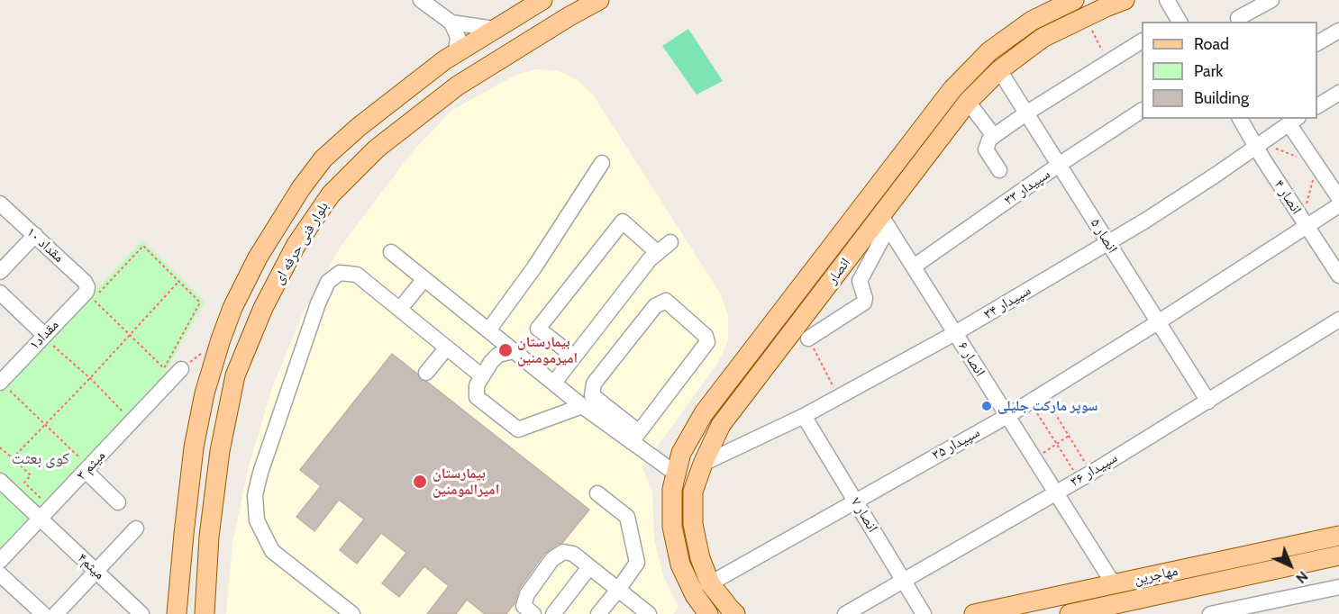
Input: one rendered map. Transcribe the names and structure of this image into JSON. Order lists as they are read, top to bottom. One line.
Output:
{"streets":{"main road":["بلوار فنی حرفه ای","انصار","مهاجرین"],"street":["سپیدار ۳۳","انصار ۴","انصار ۵","مقداد ۱۰","سپیدار ۳۴","مقداد۱","انصار ۶","سپیدار ۳۵","میثم ۳","سپیدار ۳۶","انصار ۷","میثم۴"]},"crossings":[["سپیدار ۳۳","انصار ۵"],["سپیدار ۳۳","انصار ۶"],["انصار ۴","سپیدار ۳۴"],["انصار ۴","سپیدار ۳۵"],["انصار ۵","انصار"],["انصار ۵","سپیدار ۳۴"],["انصار ۵","سپیدار ۳۵"],["انصار ۵","سپیدار ۳۶"],["مقداد ۱۰","مقداد۱"],["انصار","سپیدار ۳۴"],["انصار","انصار ۶"],["انصار","سپیدار ۳۵"],["سپیدار ۳۴","انصار ۶"],["سپیدار ۳۴","انصار ۷"],["انصار ۶","سپیدار ۳۵"],["انصار ۶","سپیدار ۳۶"],["انصار ۶","مهاجرین"],["سپیدار ۳۵","انصار ۷"],["میثم ۳","میثم۴"],["سپیدار ۳۶","انصار ۷"]],"districts":["کوی بعثت"],"places":["بیمارستان امیرمومنین","سوپر مارکت جلیلی","بیمارستان امیرالمومنین"],"legend":["Road","Park","Building"],"north":"bottom right"}
